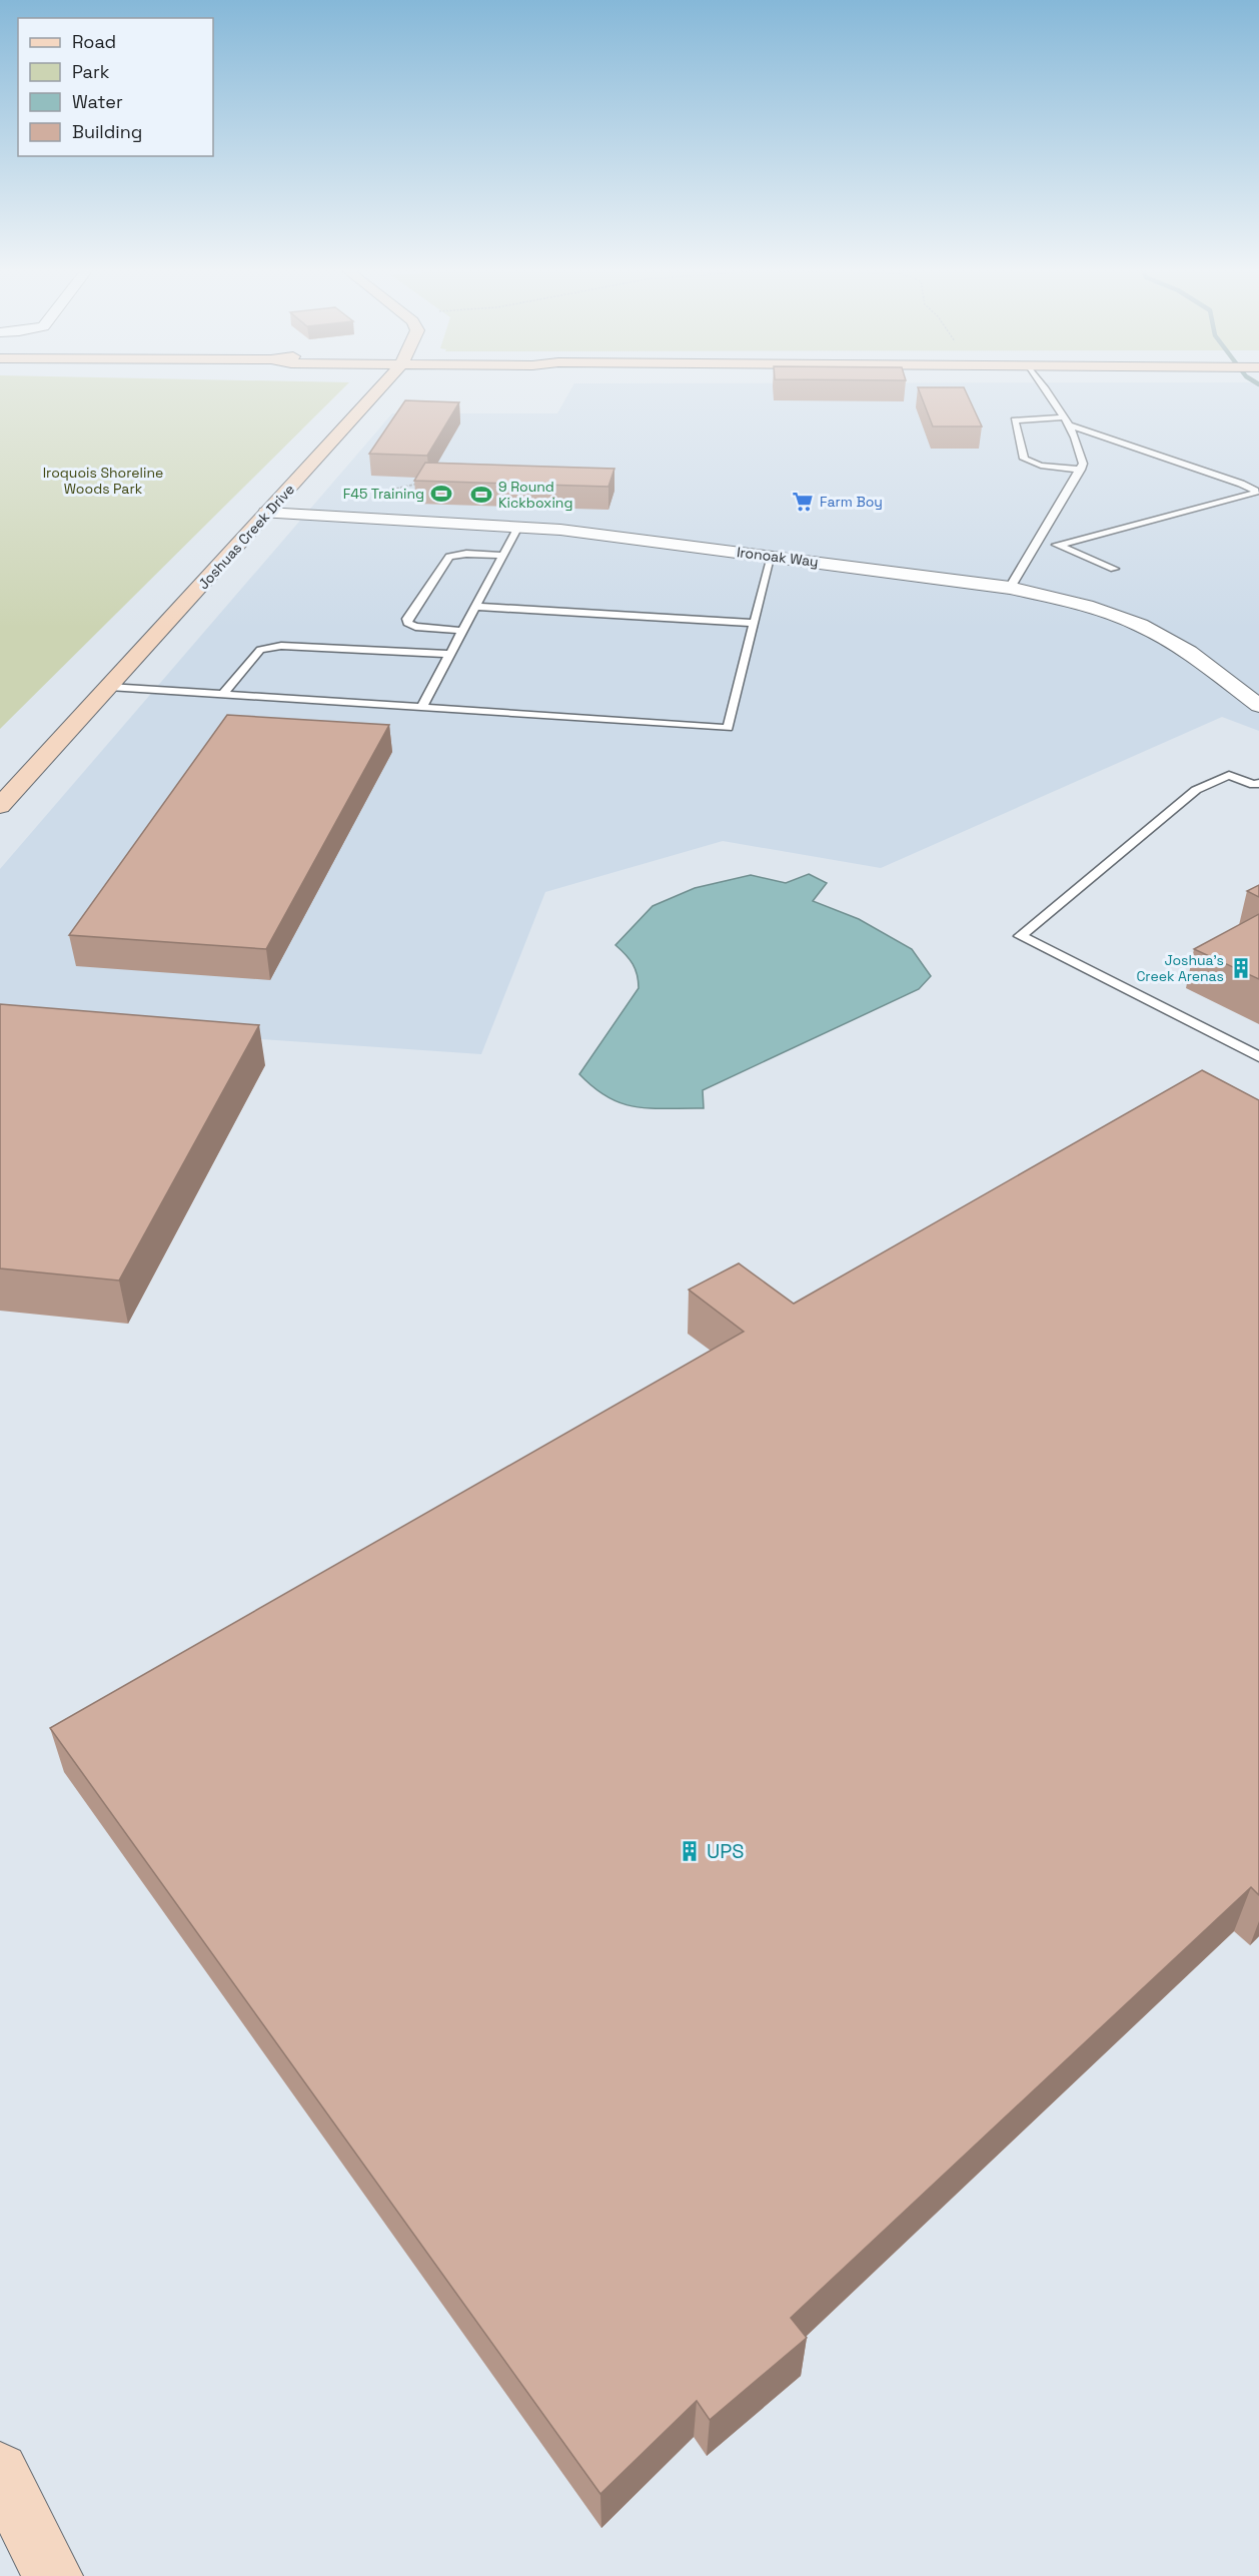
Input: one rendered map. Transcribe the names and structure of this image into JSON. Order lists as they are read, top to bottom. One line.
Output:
{"streets":{"street":["Joshuas Creek Drive","Ironoak Way"]},"crossings":[["Joshuas Creek Drive","Ironoak Way"]],"parks":["Iroquois Shoreline Woods Park"],"places":{"sports":["F45 Training","9 Round Kickboxing"],"supermarket":["Farm Boy"],"building":["Joshua's Creek Arenas","UPS"]},"legend":["Road","Park","Water","Building"]}
